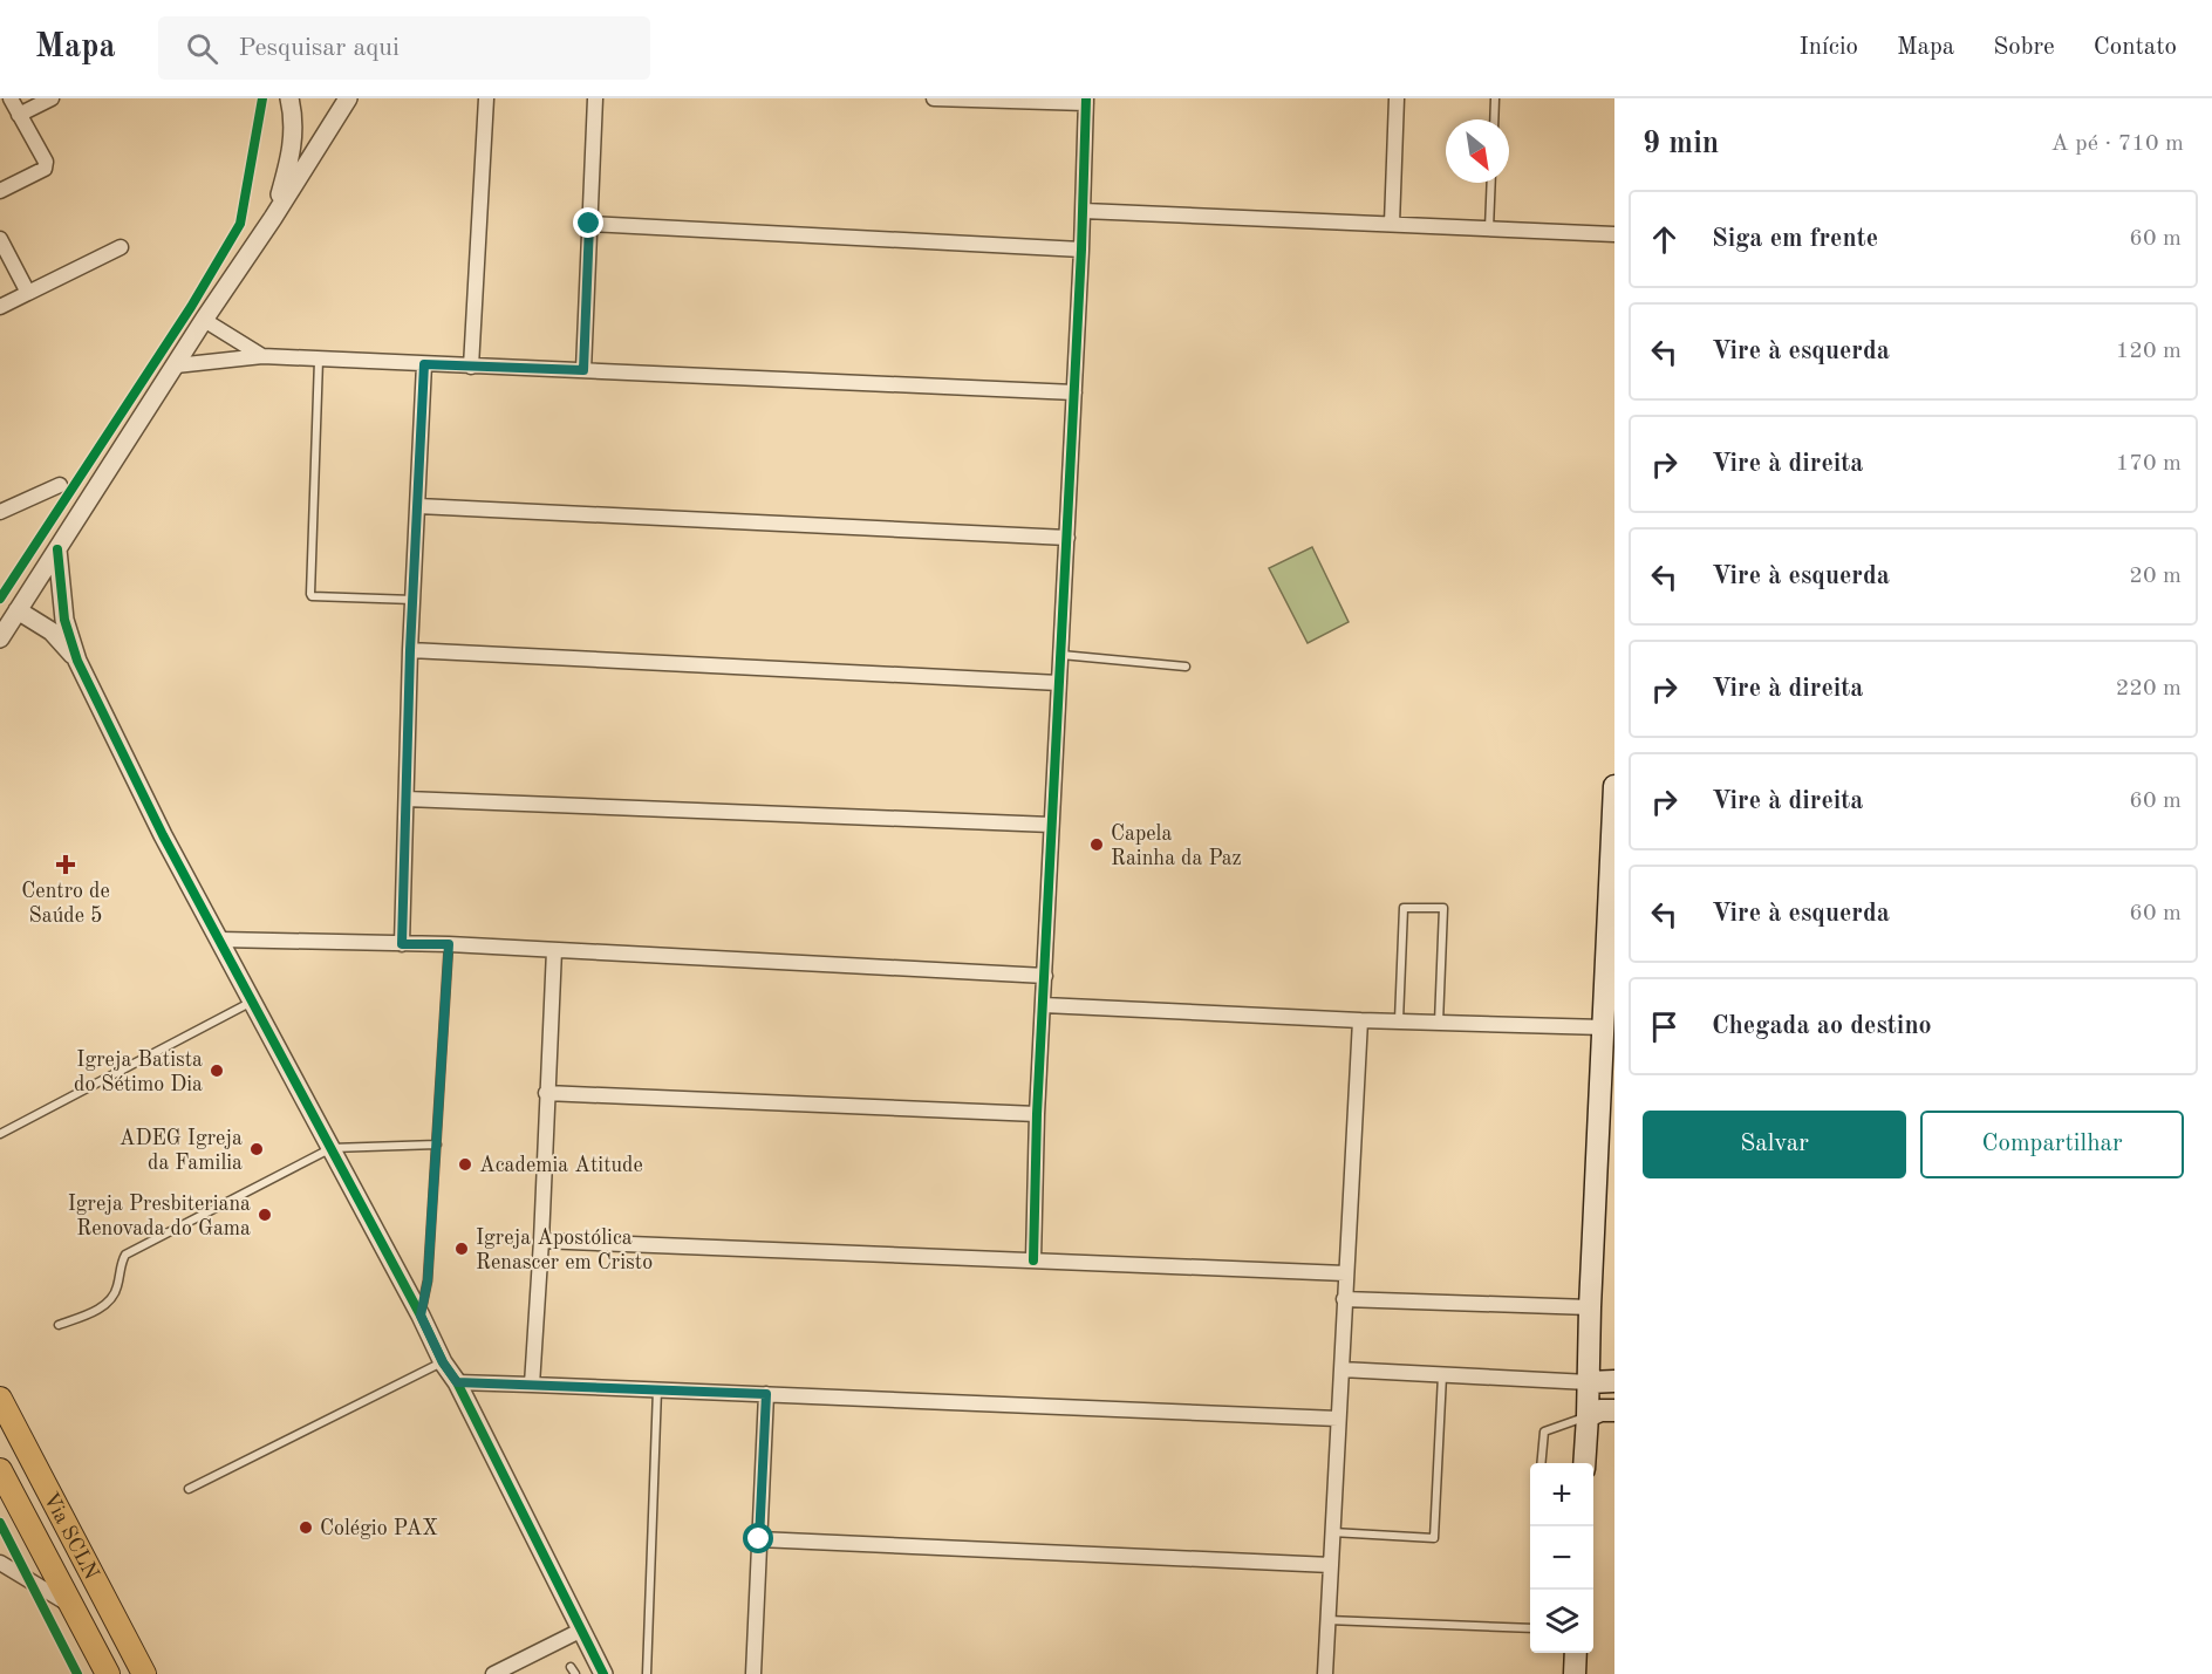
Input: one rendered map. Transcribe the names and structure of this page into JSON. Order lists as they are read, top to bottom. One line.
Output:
{"streets":{"main road":["Via SCLN"]},"places":{"other":["Capela Rainha da Paz","Igreja Batista do Sétimo Dia","ADEG Igreja da Familia","Academia Atitude","Igreja Presbiteriana Renovada do Gama","Igreja Apostólica Renascer em Cristo","Colégio PAX"],"health":["Centro de Saúde 5"]},"north":"bottom right","page":{"header":"Mapa","search":"Pesquisar aqui","nav":["Início","Mapa","Sobre","Contato"],"heading":["9 min","A pé · 710 m"],"list":[["Siga em frente","60 m"],["Vire à esquerda","120 m"],["Vire à direita","170 m"],["Vire à esquerda","20 m"],["Vire à direita","220 m"],["Vire à direita","60 m"],["Vire à esquerda","60 m"],"Chegada ao destino"],"buttons":["Salvar","Compartilhar"],"map_buttons":["+","−"]}}
